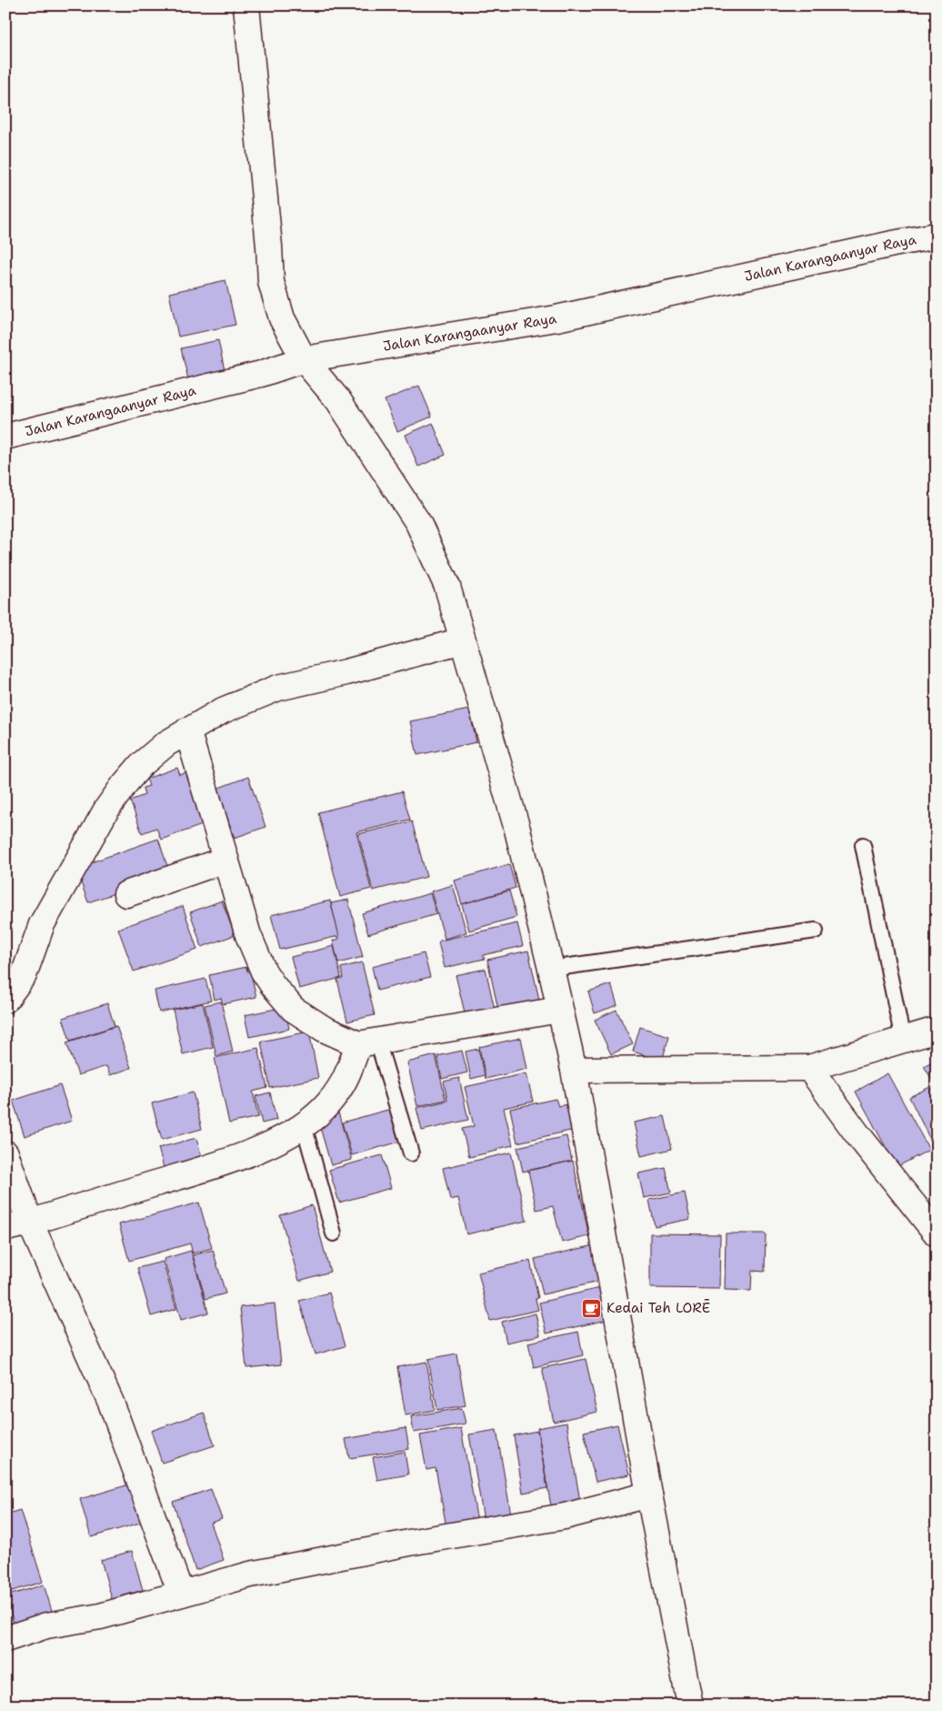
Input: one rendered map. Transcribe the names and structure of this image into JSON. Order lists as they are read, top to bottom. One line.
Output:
{"streets":{"street":["Jalan Karangaanyar Raya"]},"places":{"cafe":["Kedai Teh LORĒ"]}}
